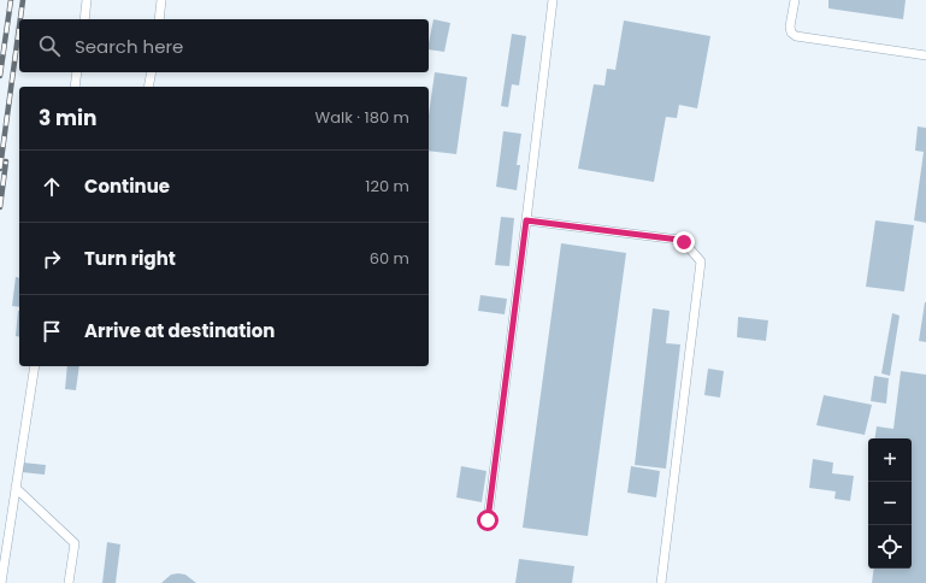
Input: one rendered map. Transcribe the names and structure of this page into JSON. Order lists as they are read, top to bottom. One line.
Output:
{"page":{"search":"Search here","heading":["3 min","Walk · 180 m"],"list":[["Continue","120 m"],["Turn right","60 m"],"Arrive at destination"],"map_buttons":["+","−"]}}
